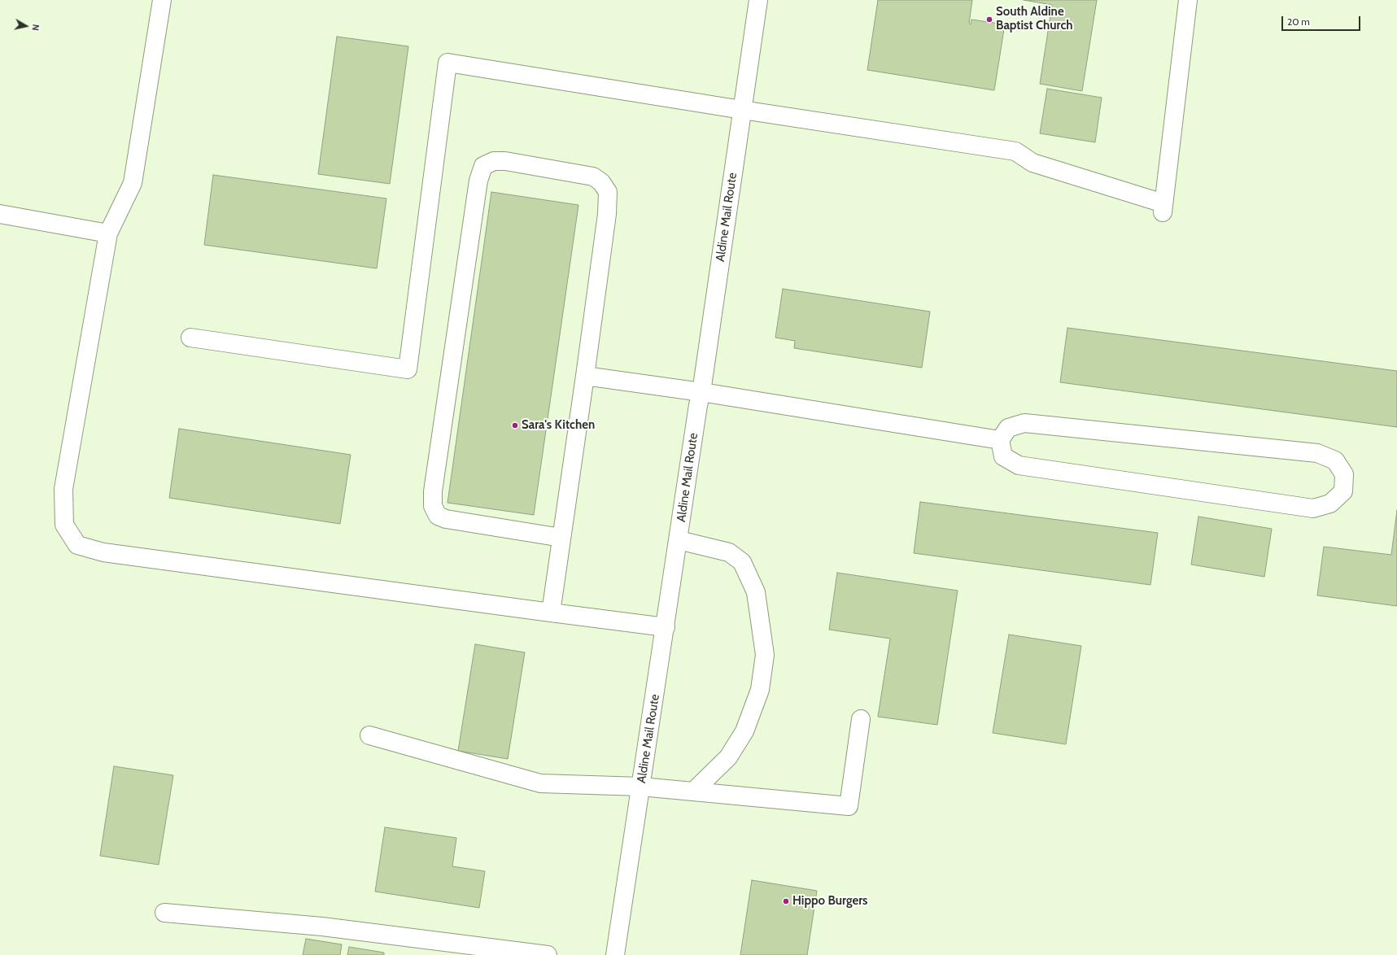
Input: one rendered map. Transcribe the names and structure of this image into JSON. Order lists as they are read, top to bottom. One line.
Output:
{"streets":{"main road":["Aldine Mail Route"]},"places":["South Aldine Baptist Church","Sara's Kitchen","Hippo Burgers"],"scale_bar":"20 m","north":"right"}
